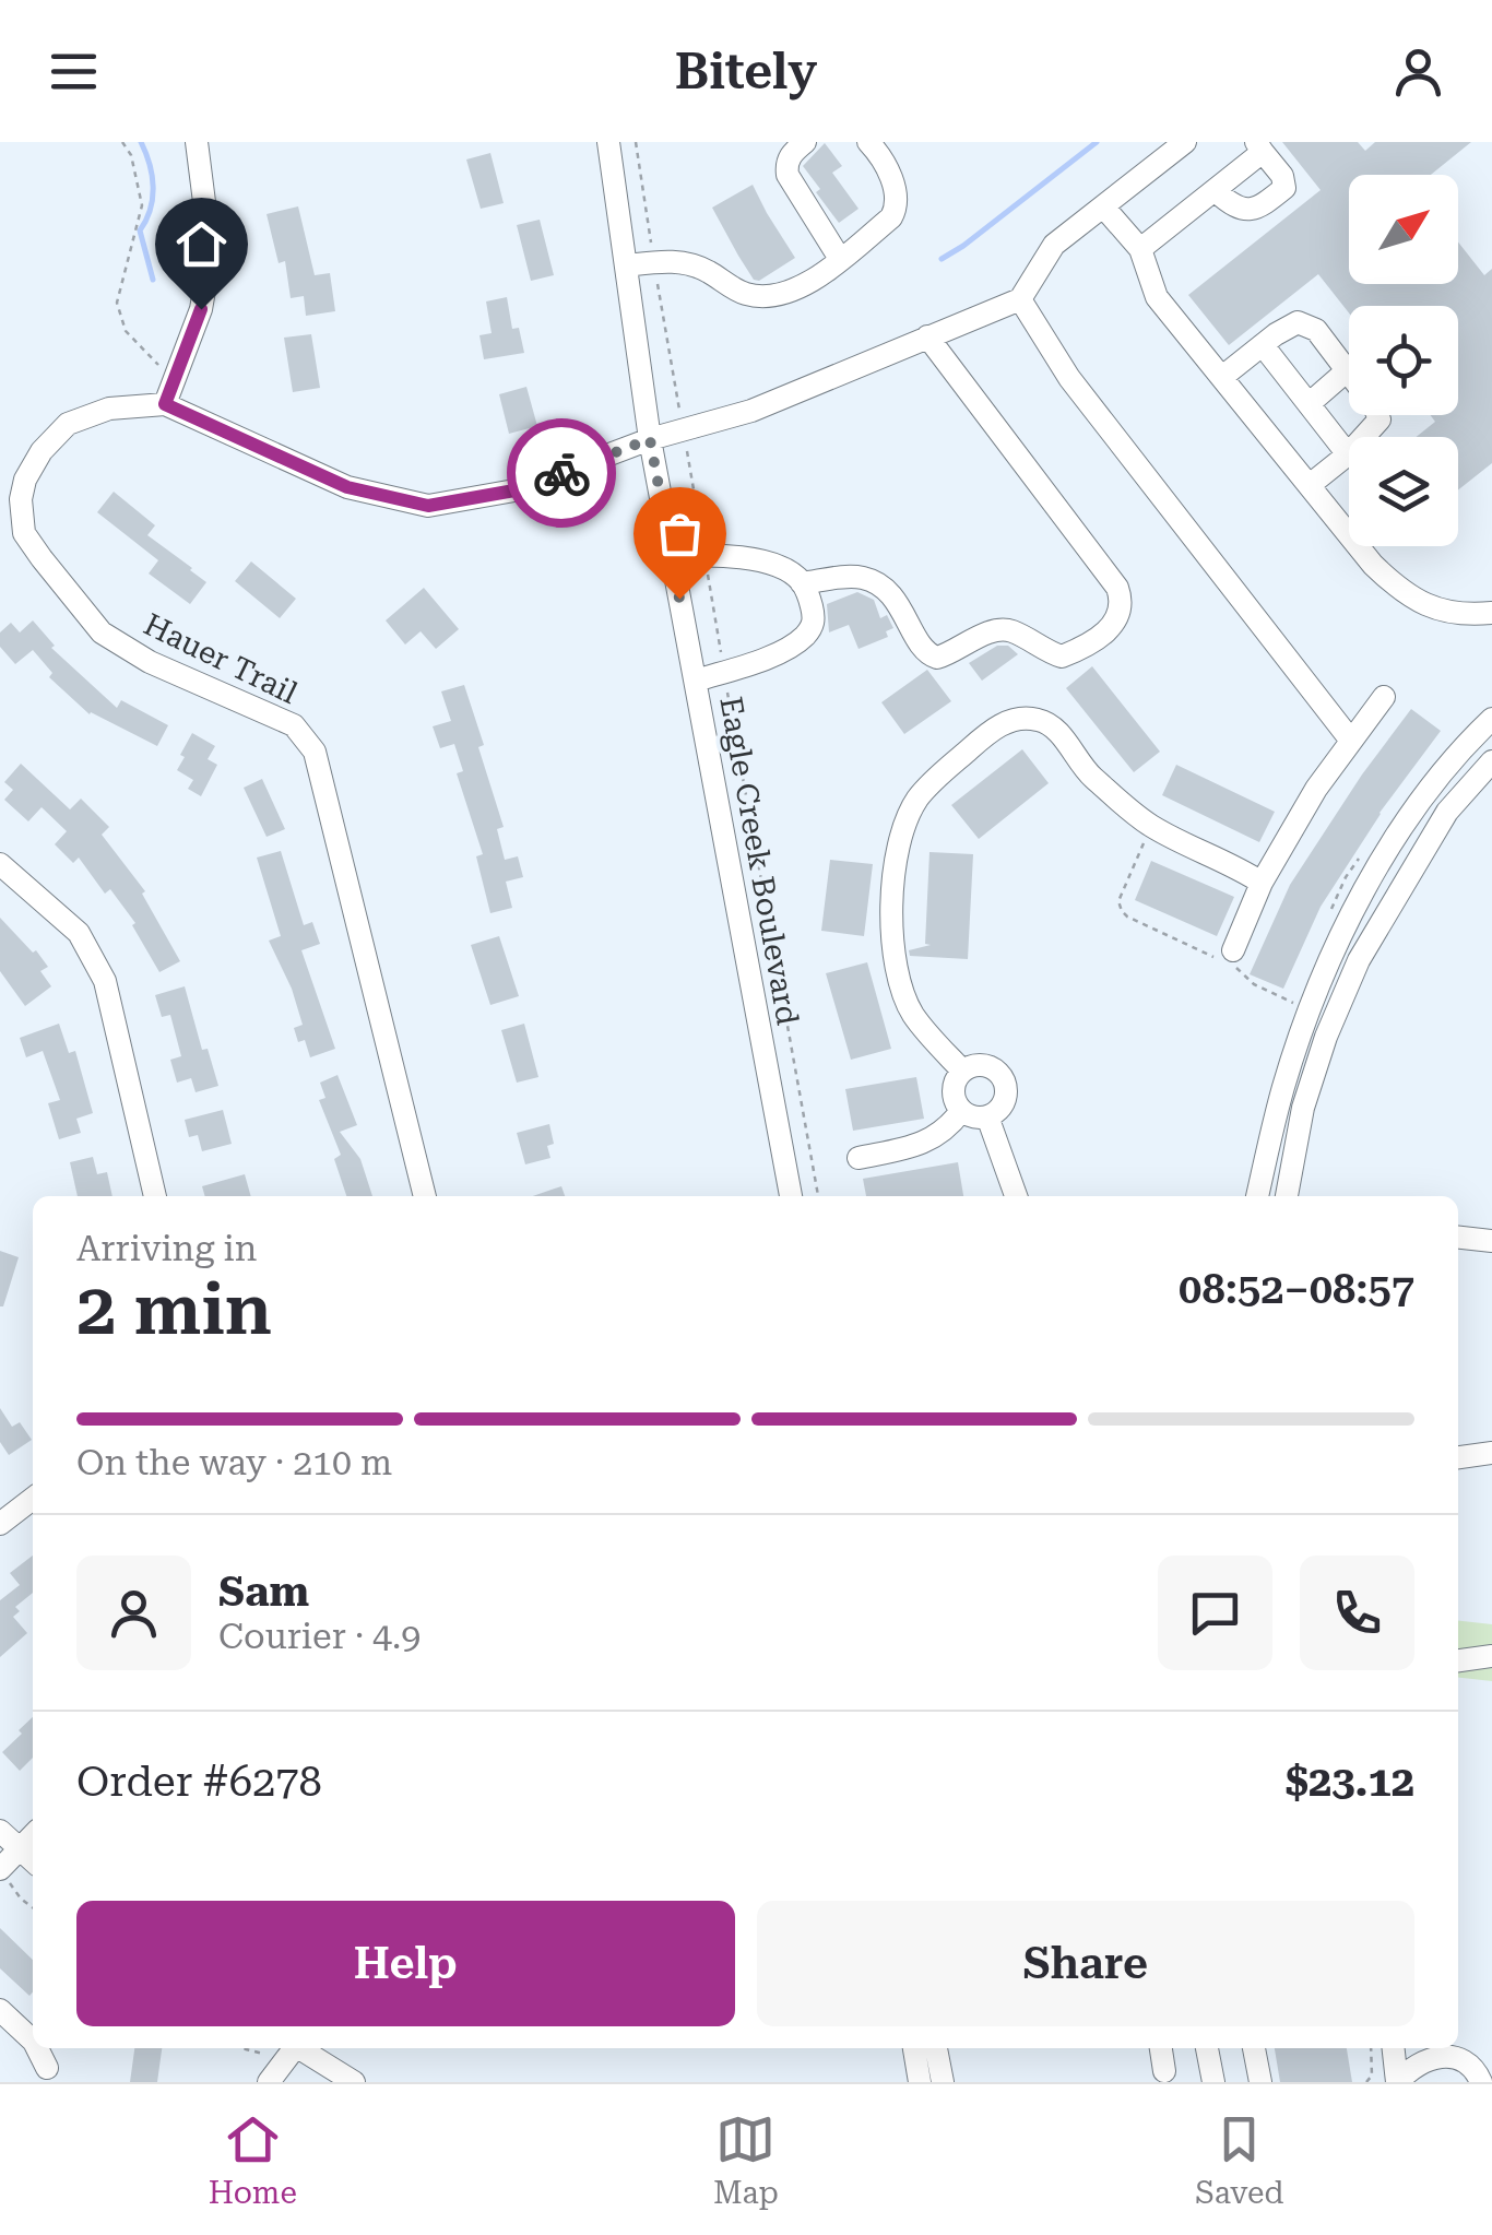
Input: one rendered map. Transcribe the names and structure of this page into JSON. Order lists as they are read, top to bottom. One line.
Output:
{"streets":{"street":["Hauer Trail","Eagle Creek Boulevard"]},"crossings":[["Hauer Trail","Eagle Creek Boulevard"]],"north":"top right","page":{"header":"Bitely","heading":["2 min","Arriving in","08:52–08:57"],"panel":["Sam","Courier · 4.9","Order #6278","$23.12"],"bar":"On the way · 210 m","buttons":["Help","Share"],"tabs":["Home","Map","Saved"]}}
